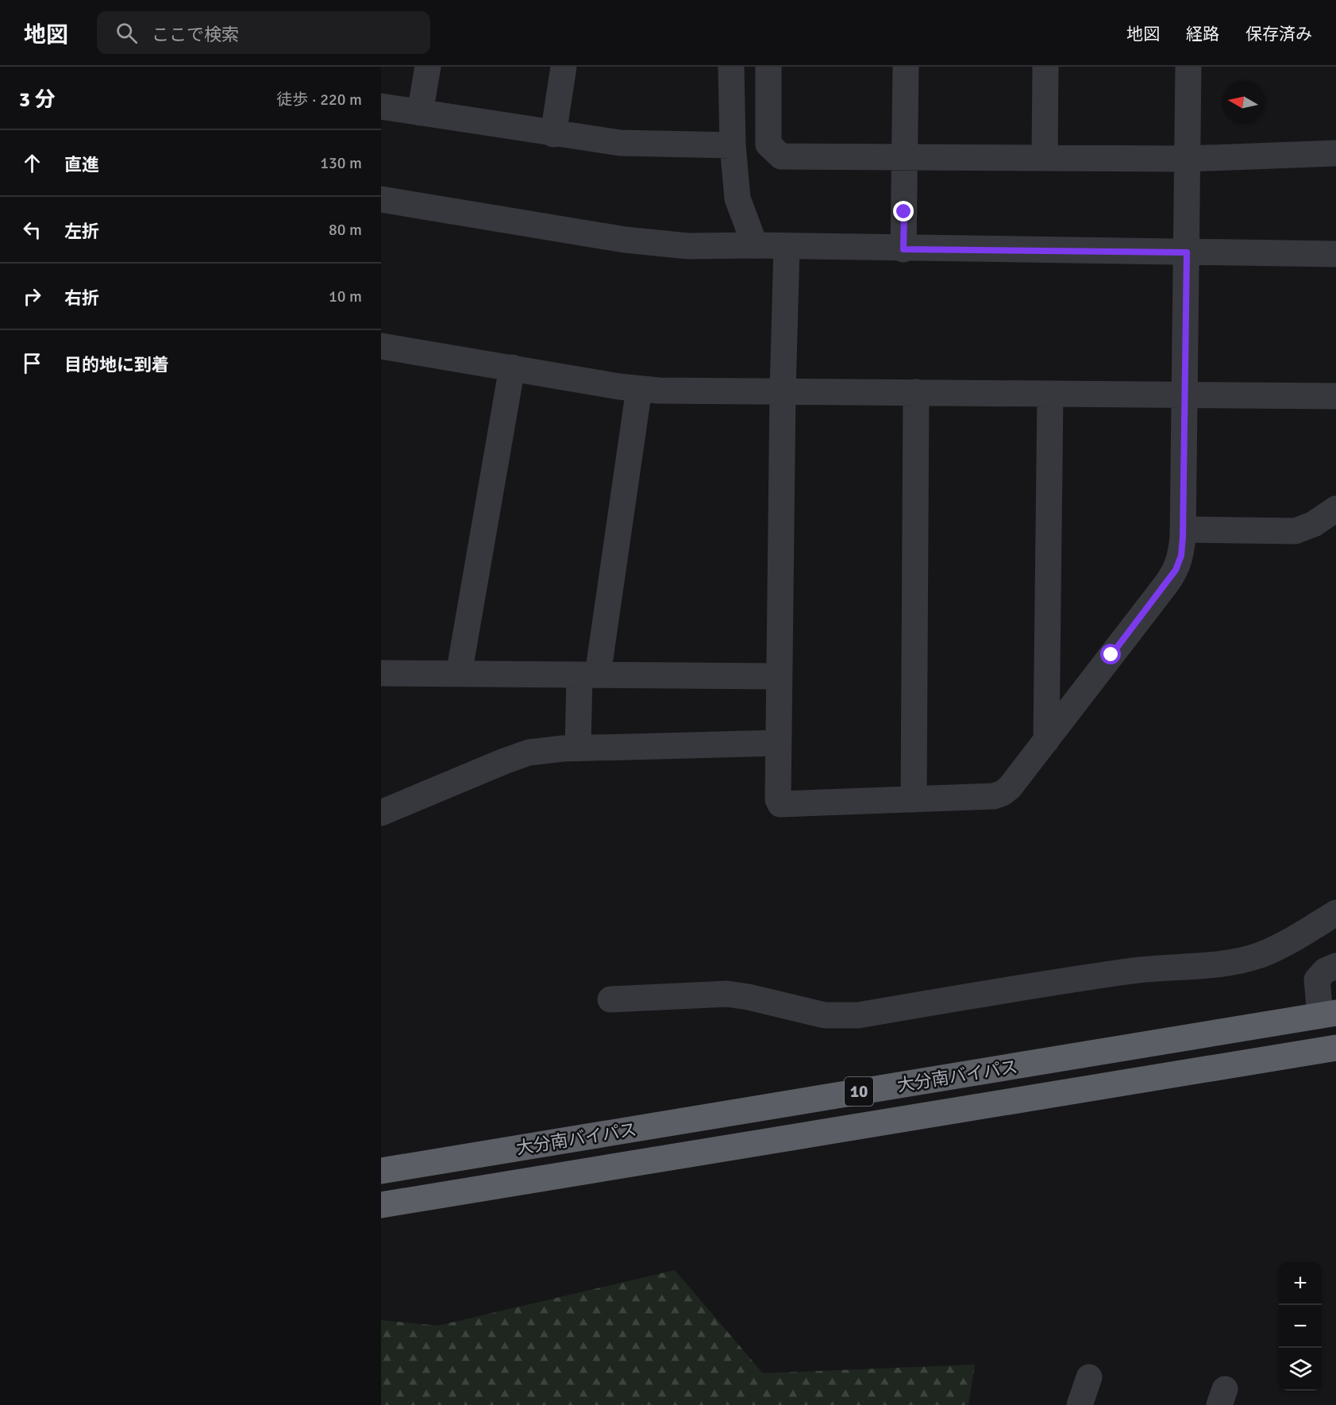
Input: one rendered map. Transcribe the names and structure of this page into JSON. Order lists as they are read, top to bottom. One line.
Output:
{"streets":{"highway":["大分南バイパス","10"]},"north":"left","page":{"header":"地図","search":"ここで検索","nav":["地図","経路","保存済み"],"heading":["3 分","徒歩 · 220 m"],"list":[["直進","130 m"],["左折","80 m"],["右折","10 m"],"目的地に到着"],"map_buttons":["+","−"]}}
